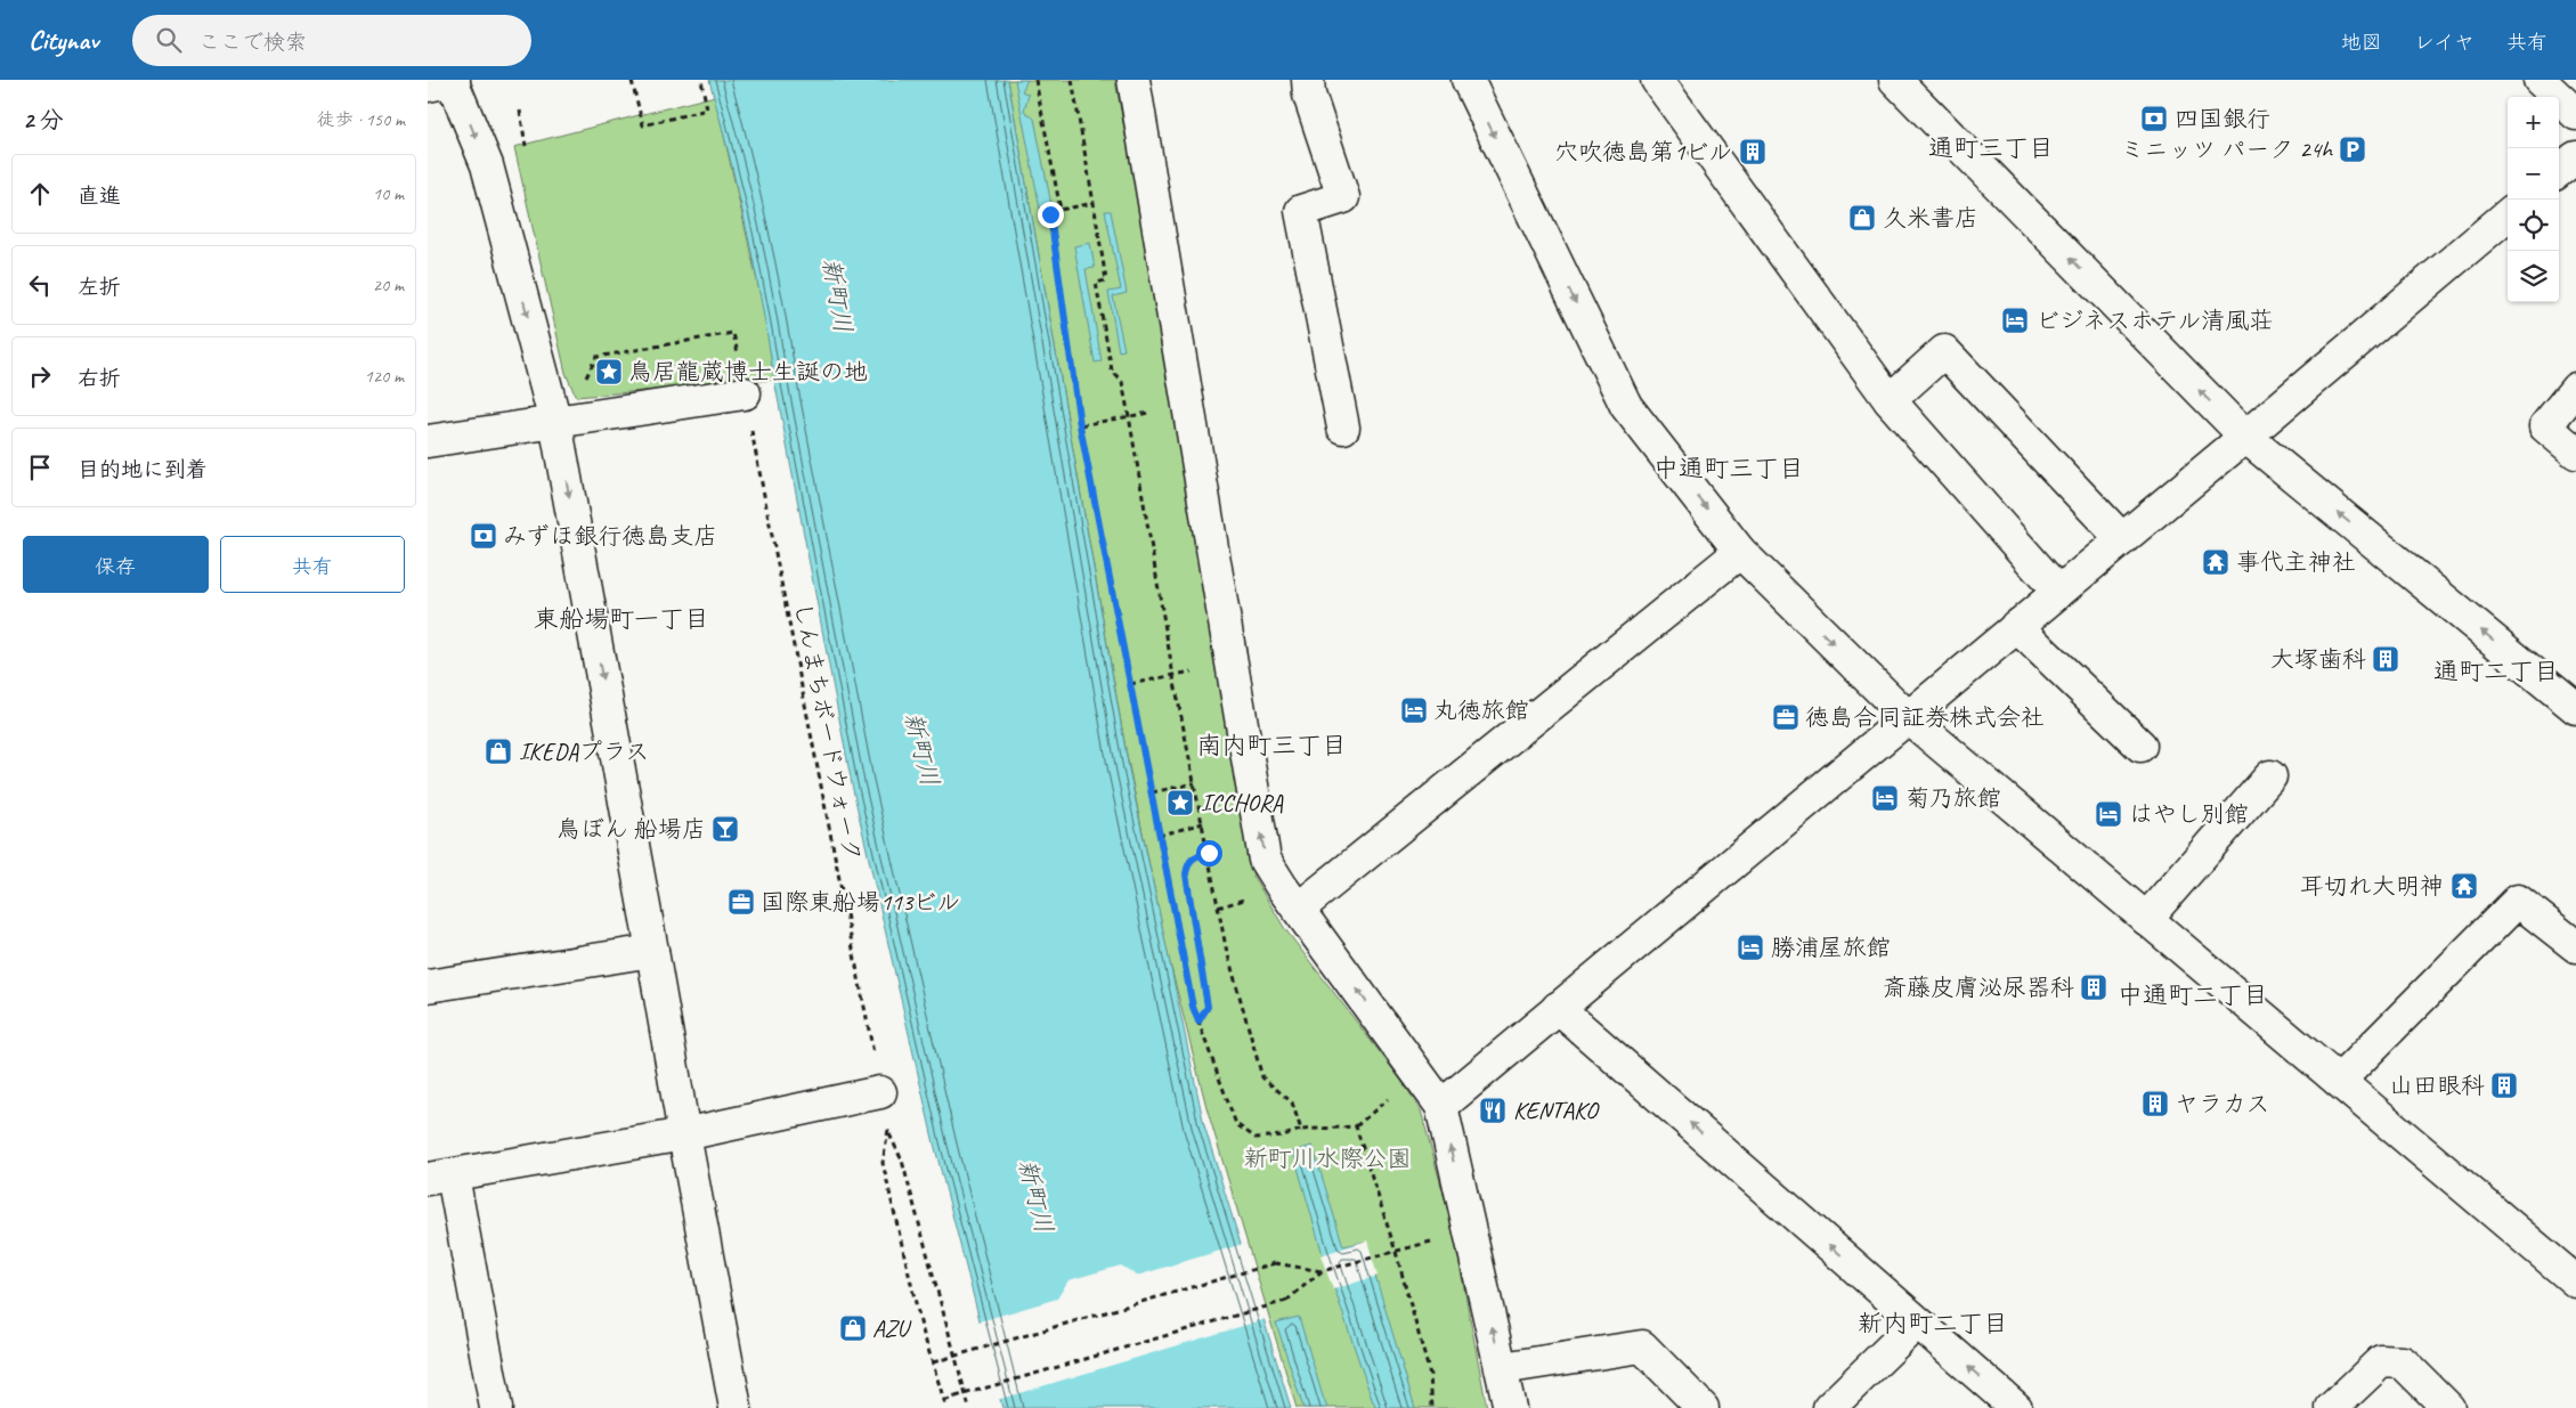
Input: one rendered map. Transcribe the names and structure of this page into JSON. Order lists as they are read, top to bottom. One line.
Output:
{"streets":{"path":["しんまちボードウォーク"]},"districts":["通町三丁目","中通町三丁目","東船場町一丁目","通町二丁目","南内町三丁目","中通町二丁目","新内町二丁目"],"water":["新町川"],"parks":["新町川水際公園"],"places":{"bank":["四国銀行","みずほ銀行徳島支店"],"parking":["ミニッツ パーク 24h"],"building":["穴吹徳島第1ビル","大塚歯科","斎藤皮膚泌尿器科","山田眼科","ヤラカス"],"shop":["久米書店","IKEDAプラス","AZU"],"hotel":["ビジネスホテル清風荘","丸徳旅館","菊乃旅館","はやし別館","勝浦屋旅館"],"place":["鳥居龍蔵博士生誕の地","ICCHORA"],"temple":["事代主神社","耳切れ大明神"],"office":["徳島合同証券株式会社","国際東船場113ビル"],"bar":["鳥ぼん 船場店"],"restaurant":["KENTAKO"]},"page":{"header":"Citynav","search":"ここで検索","nav":["地図","レイヤ","共有"],"heading":["2 分","徒歩 · 150 m"],"map_buttons":["+","−"],"list":[["直進","10 m"],["左折","20 m"],["右折","120 m"],"目的地に到着"],"buttons":["保存","共有"]}}
